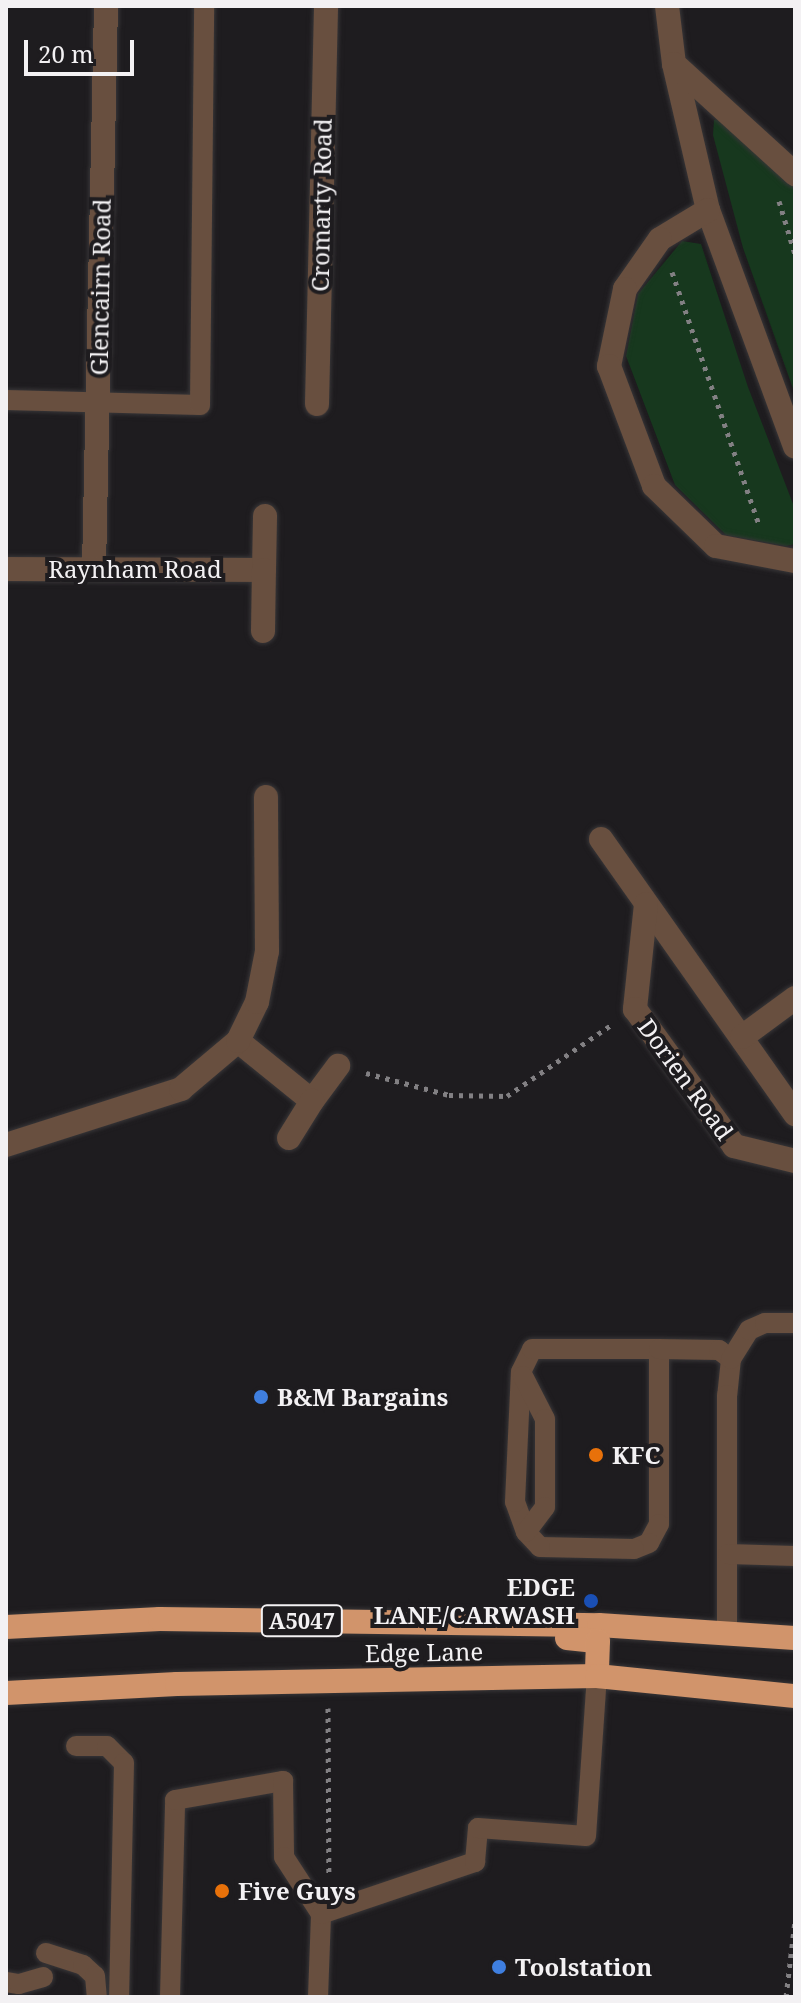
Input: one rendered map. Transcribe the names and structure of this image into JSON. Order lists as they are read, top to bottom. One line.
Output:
{"streets":{"highway":["A5047","Edge Lane"],"street":["Cromarty Road","Glencairn Road","Raynham Road","Dorien Road"]},"crossings":[["Glencairn Road","Raynham Road"]],"places":["B&M Bargains","KFC","EDGE LANE/CARWASH","Five Guys","Toolstation"],"scale_bar":"20 m"}
